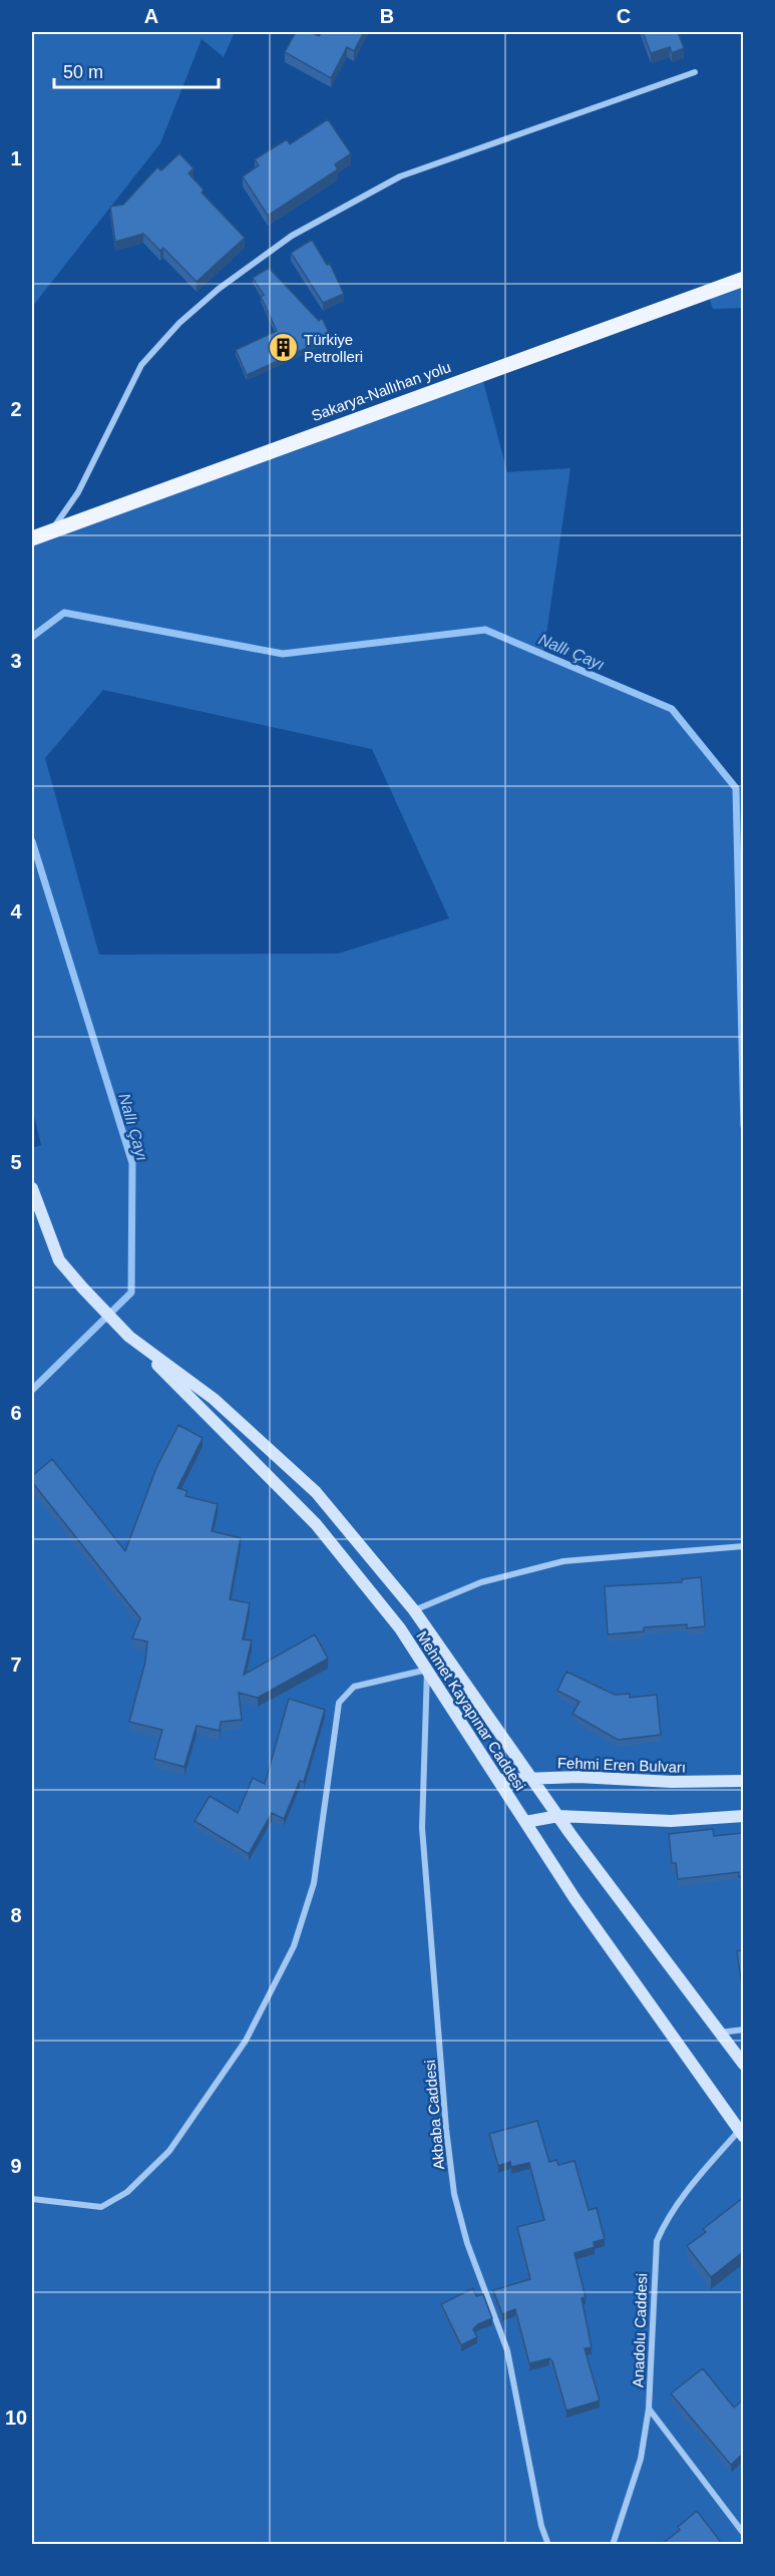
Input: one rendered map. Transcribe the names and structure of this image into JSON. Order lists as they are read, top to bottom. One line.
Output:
{"streets":{"main road":["Sakarya-Nallıhan yolu","Mehmet Kayapınar Caddesi","Fehmi Eren Bulvarı"],"street":["Akbaba Caddesi","Anadolu Caddesi"]},"crossings":[["Mehmet Kayapınar Caddesi","Fehmi Eren Bulvarı"],["Mehmet Kayapınar Caddesi","Akbaba Caddesi"],["Mehmet Kayapınar Caddesi","Anadolu Caddesi"]],"water":["Nallı Çayı"],"places":{"building":["Türkiye Petrolleri"]},"scale_bar":"50 m","grid":{"columns":["A","B","C"],"rows":["1","2","3","4","5","6","7","8","9","10"]}}
